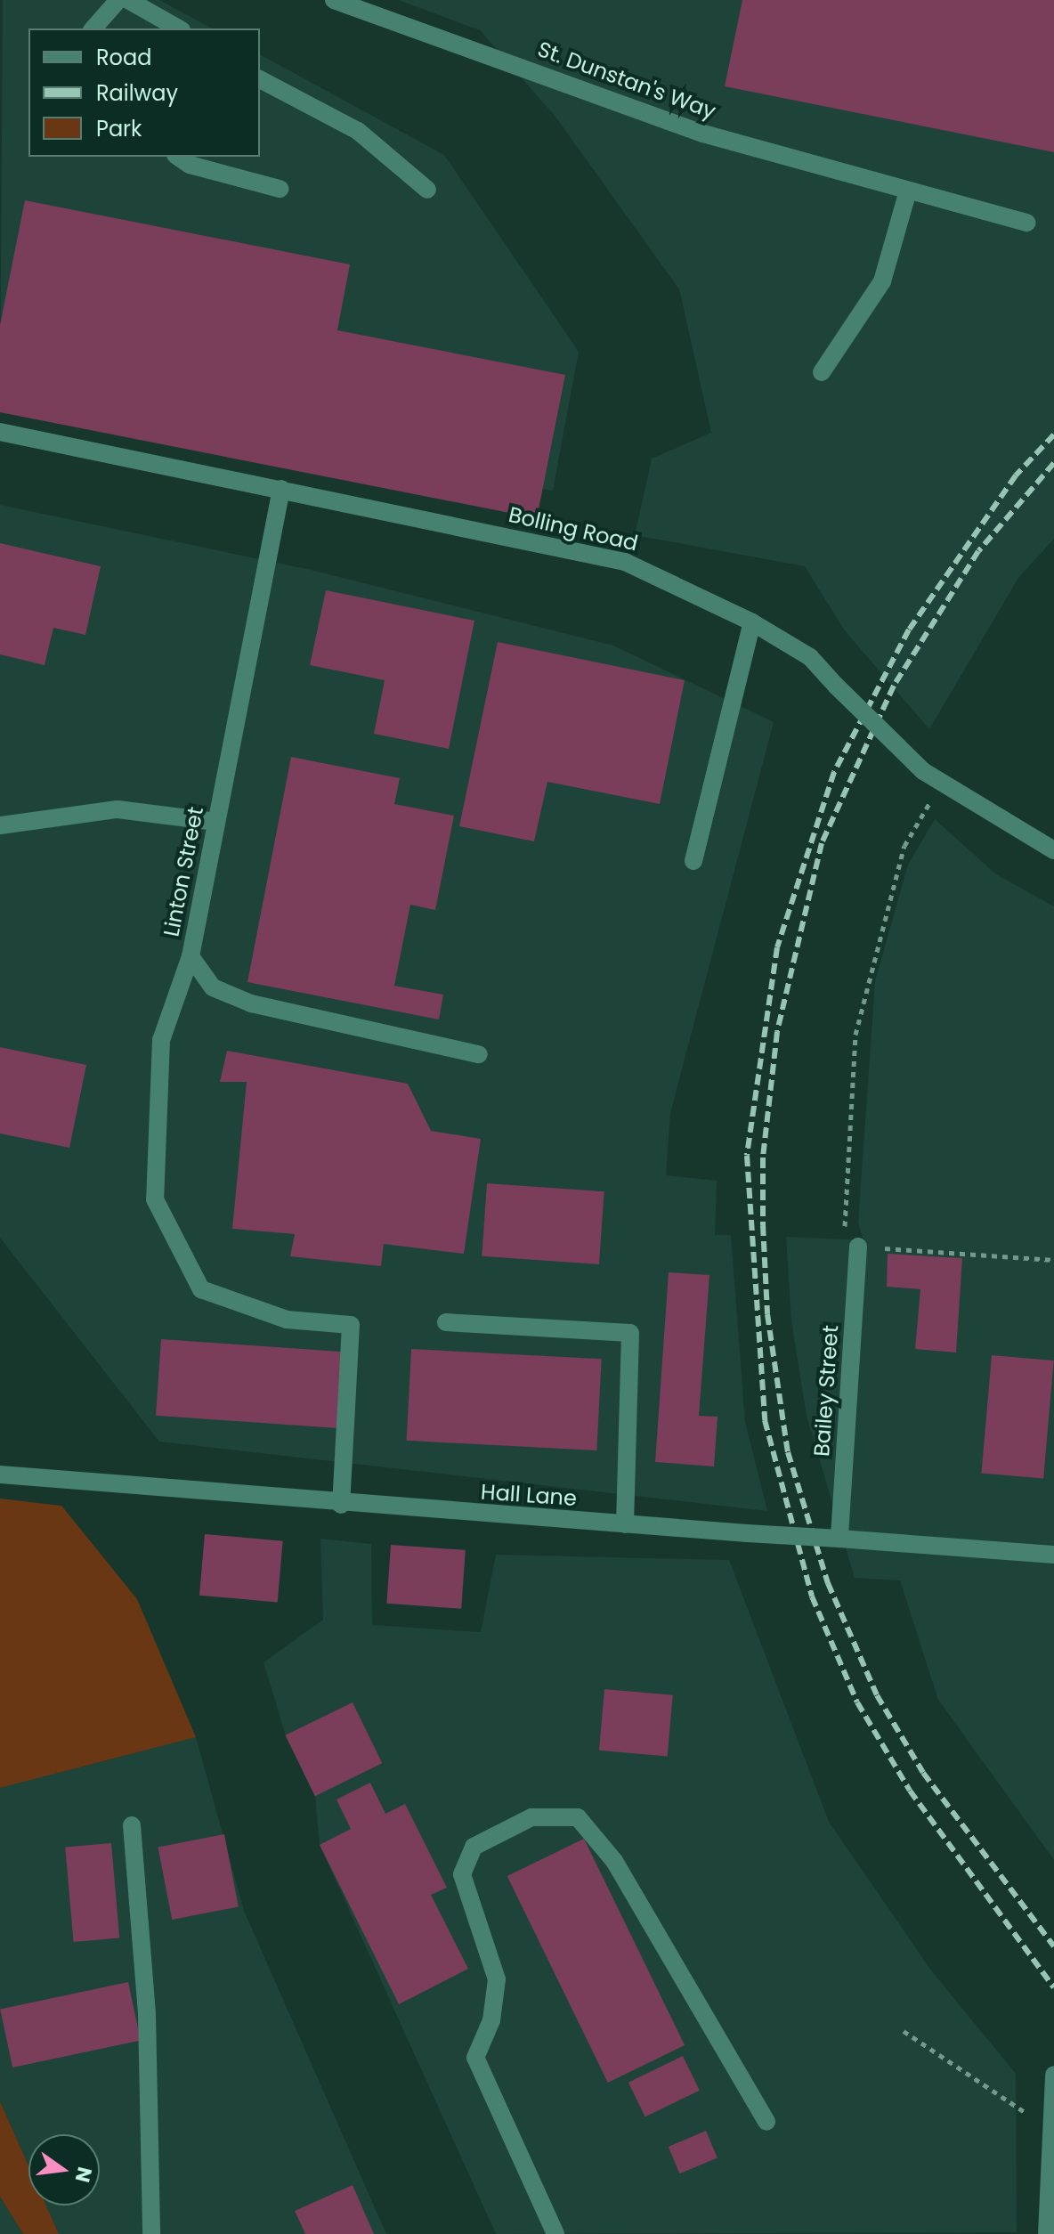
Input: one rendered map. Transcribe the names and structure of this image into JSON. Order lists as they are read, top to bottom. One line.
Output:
{"streets":{"street":["St. Dunstan's Way","Bolling Road","Linton Street","Bailey Street","Hall Lane"]},"crossings":[["Bolling Road","Linton Street"],["Bailey Street","Hall Lane"]],"legend":["Road","Railway","Park"],"north":"right"}
